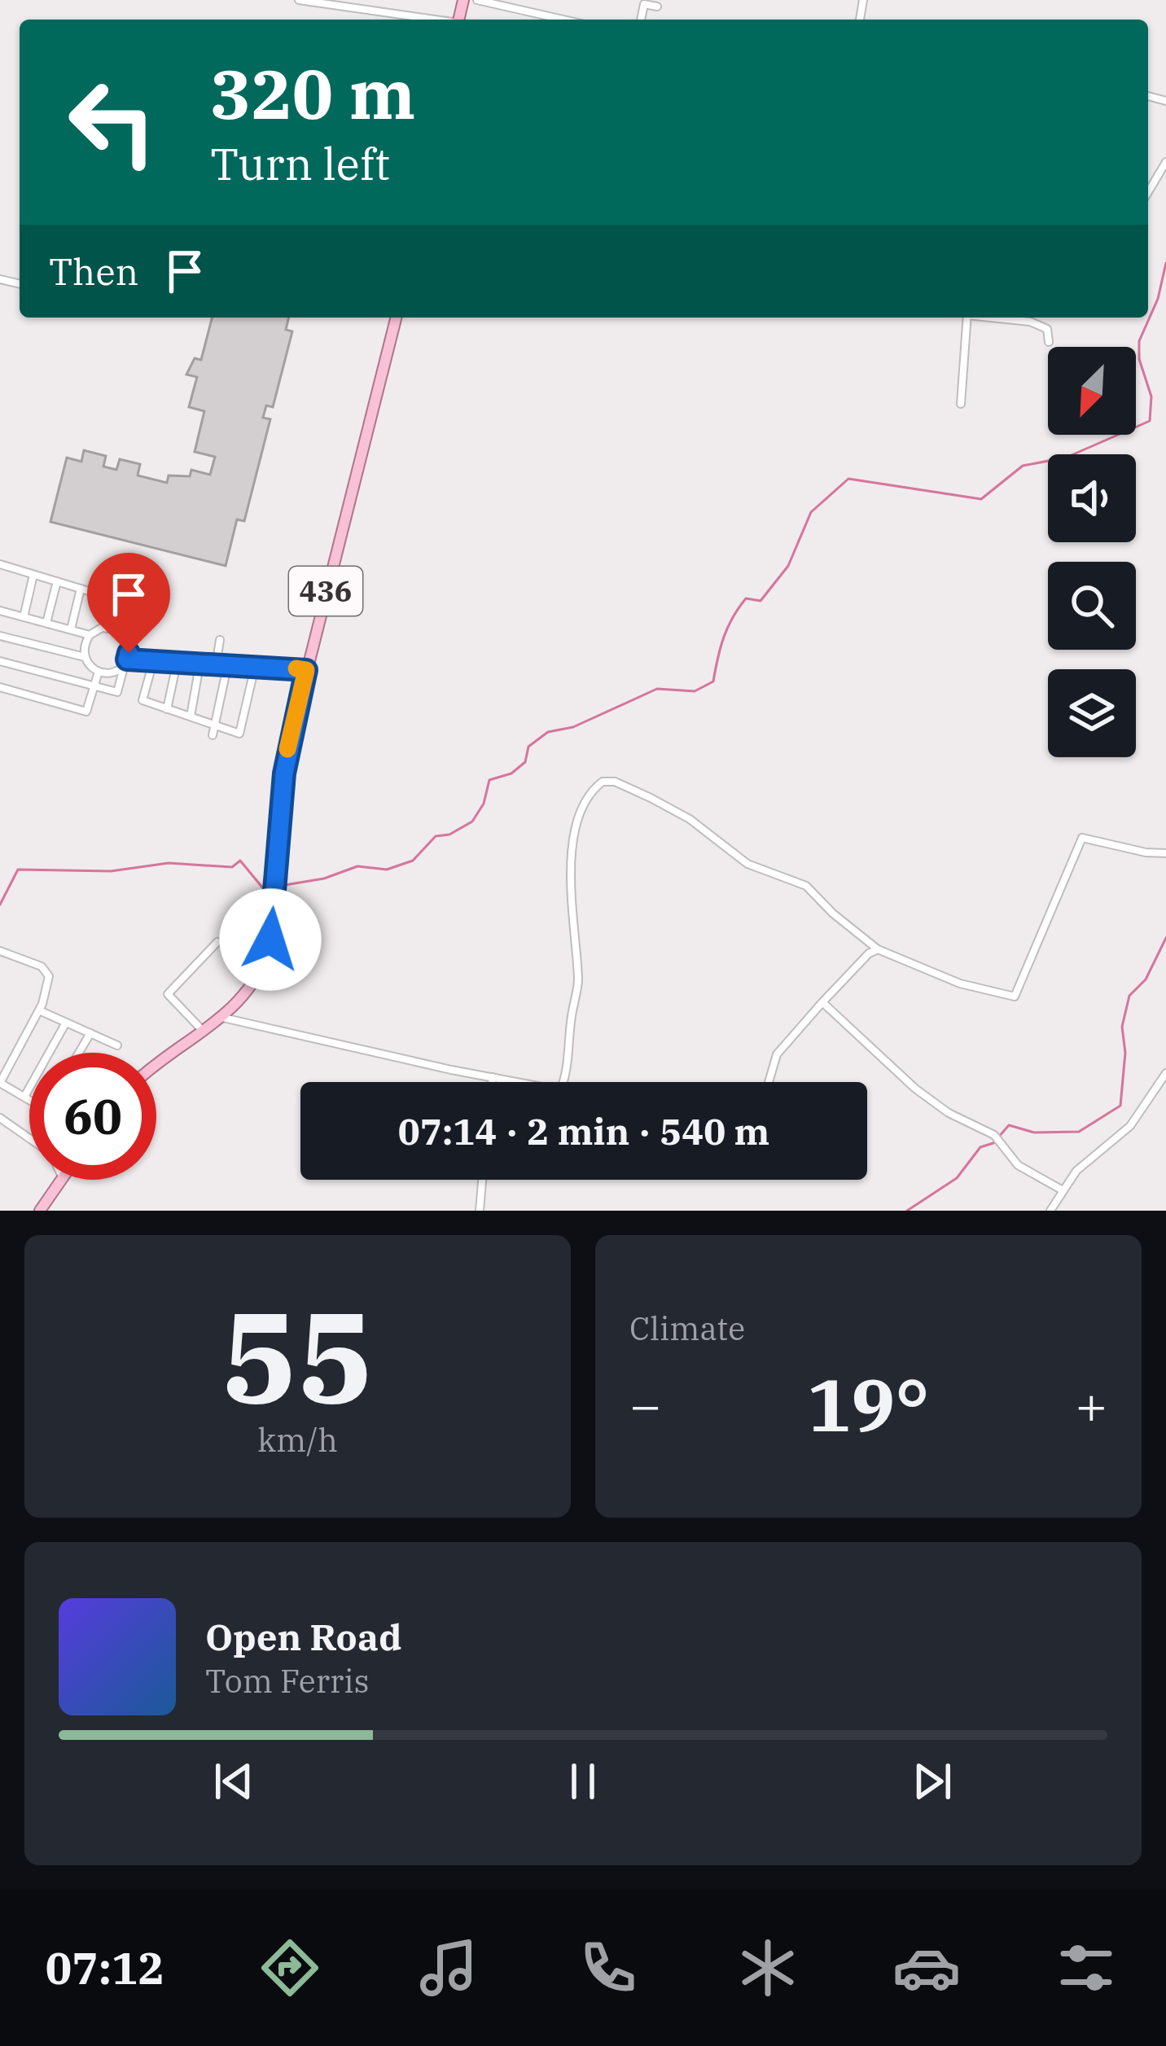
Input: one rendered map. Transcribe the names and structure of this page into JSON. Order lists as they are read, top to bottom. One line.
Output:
{"streets":{"main road":["436"]},"north":"bottom left","page":{"turn":["320 m","Turn left"],"then":"Then","limit":"60","trip":"07:14 · 2 min · 540 m","tile":[["55","km/h"],"Climate"],"heat":["−","19°","+"],"song":["Open Road","Tom Ferris"],"tabs":"07:12"}}
